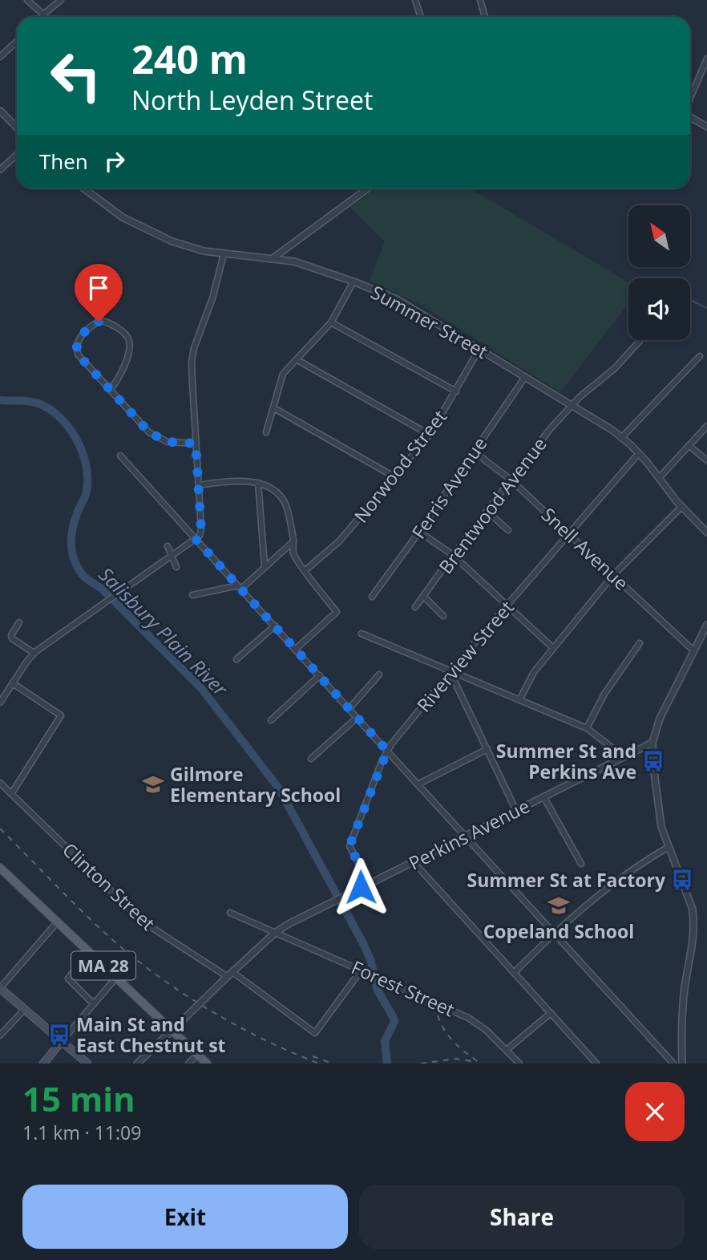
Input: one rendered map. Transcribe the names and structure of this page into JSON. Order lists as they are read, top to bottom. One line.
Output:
{"streets":{"main road":["MA 28"],"street":["Summer Street","Norwood Street","Ferris Avenue","Brentwood Avenue","Snell Avenue","Riverview Street","Perkins Avenue","Clinton Street","Forest Street"]},"crossings":[["Summer Street","Norwood Street"],["Summer Street","Ferris Avenue"],["Summer Street","Brentwood Avenue"],["Summer Street","Riverview Street"],["Ferris Avenue","Snell Avenue"],["Brentwood Avenue","Snell Avenue"],["Snell Avenue","Riverview Street"],["Riverview Street","Perkins Avenue"],["Perkins Avenue","Clinton Street"],["Perkins Avenue","MA 28"],["Perkins Avenue","Forest Street"],["Clinton Street","Forest Street"]],"water":["Salisbury Plain River"],"places":{"bus stop":["Summer St and Perkins Ave","Summer St at Factory","Main St and East Chestnut st"],"school or university":["Gilmore Elementary School","Copeland School"]},"north":"top left","page":{"turn":["240 m","North Leyden Street"],"then":"Then","heading":["15 min","1.1 km · 11:09"],"buttons":["Exit","Share"]}}
